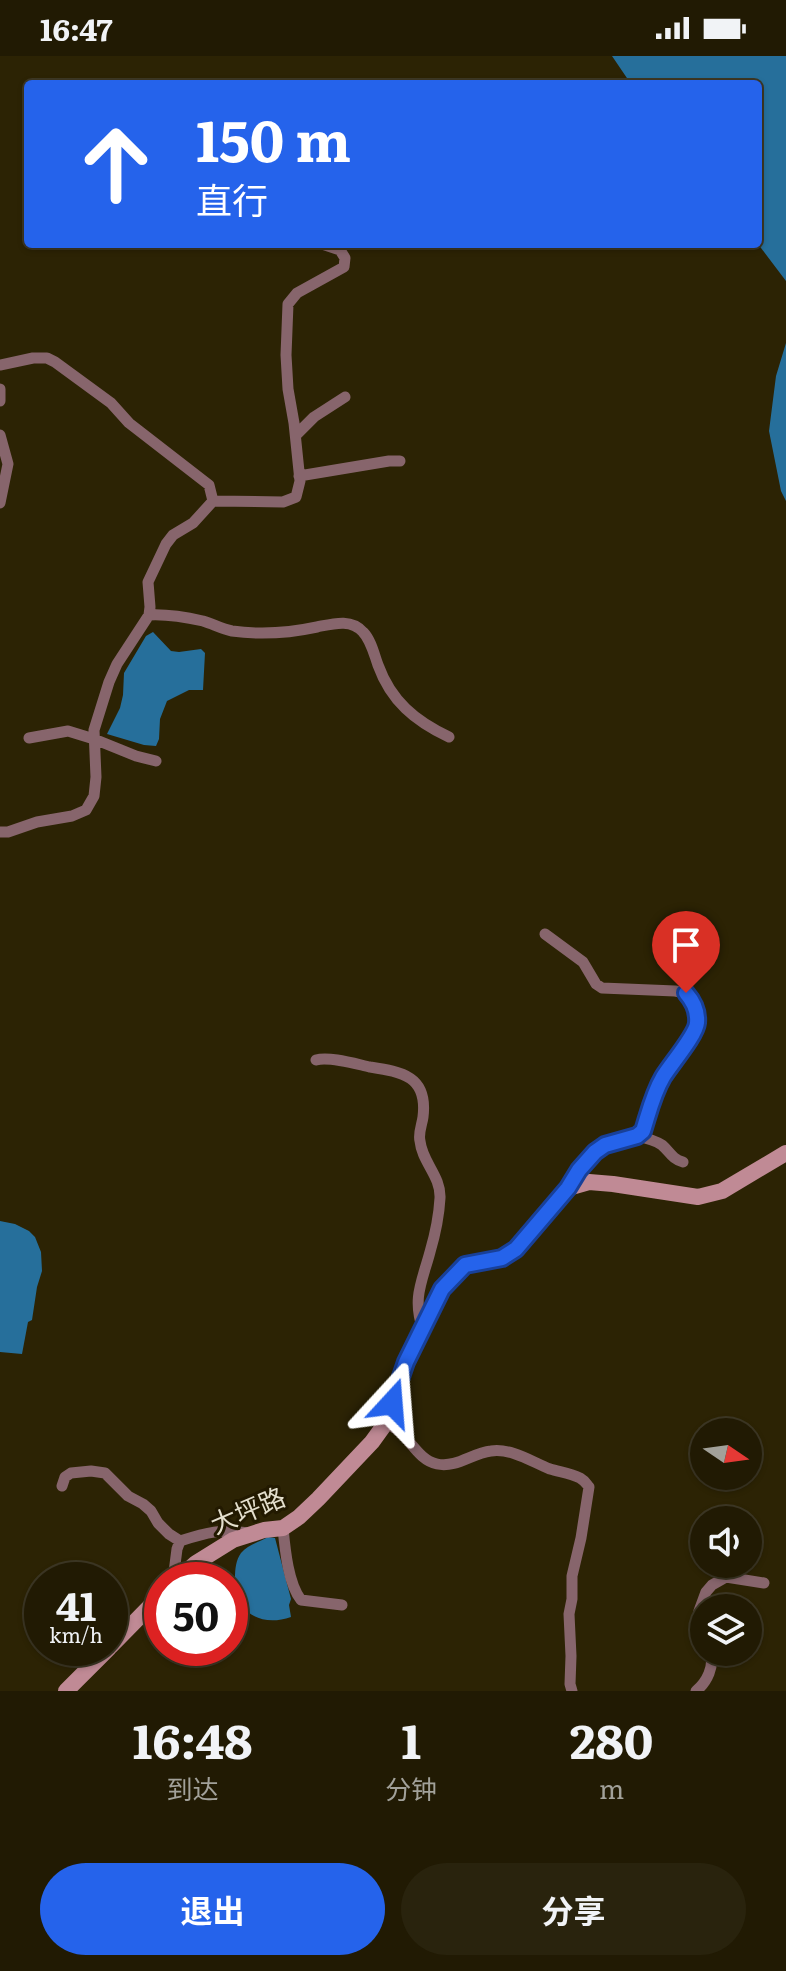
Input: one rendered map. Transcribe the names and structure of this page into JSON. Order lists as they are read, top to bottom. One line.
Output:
{"streets":{"main road":["大坪路"]},"north":"right","page":{"status":"16:47","turn":["150 m","直行"],"speed":"41 km/h","limit":"50","eta":["16:48","到达","1","分钟","280","m"],"buttons":["退出","分享"]}}
